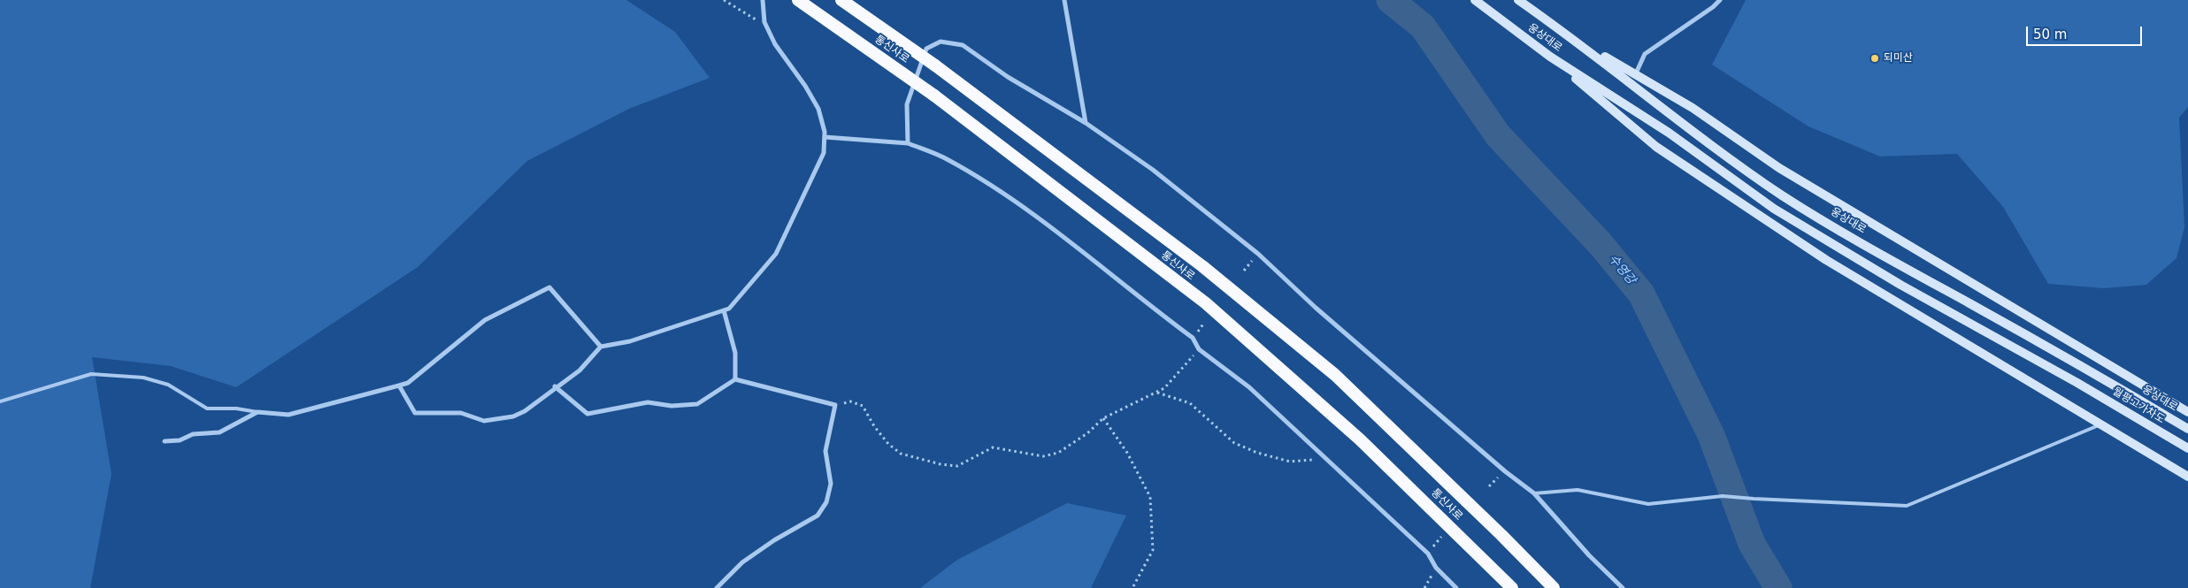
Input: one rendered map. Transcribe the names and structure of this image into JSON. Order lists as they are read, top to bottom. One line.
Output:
{"streets":{"highway":["통신사로"],"main road":["웅상대로","월평고가차도"]},"crossings":[["웅상대로","월평고가차도"]],"water":["수영강"],"places":["되미산"],"scale_bar":"50 m"}
